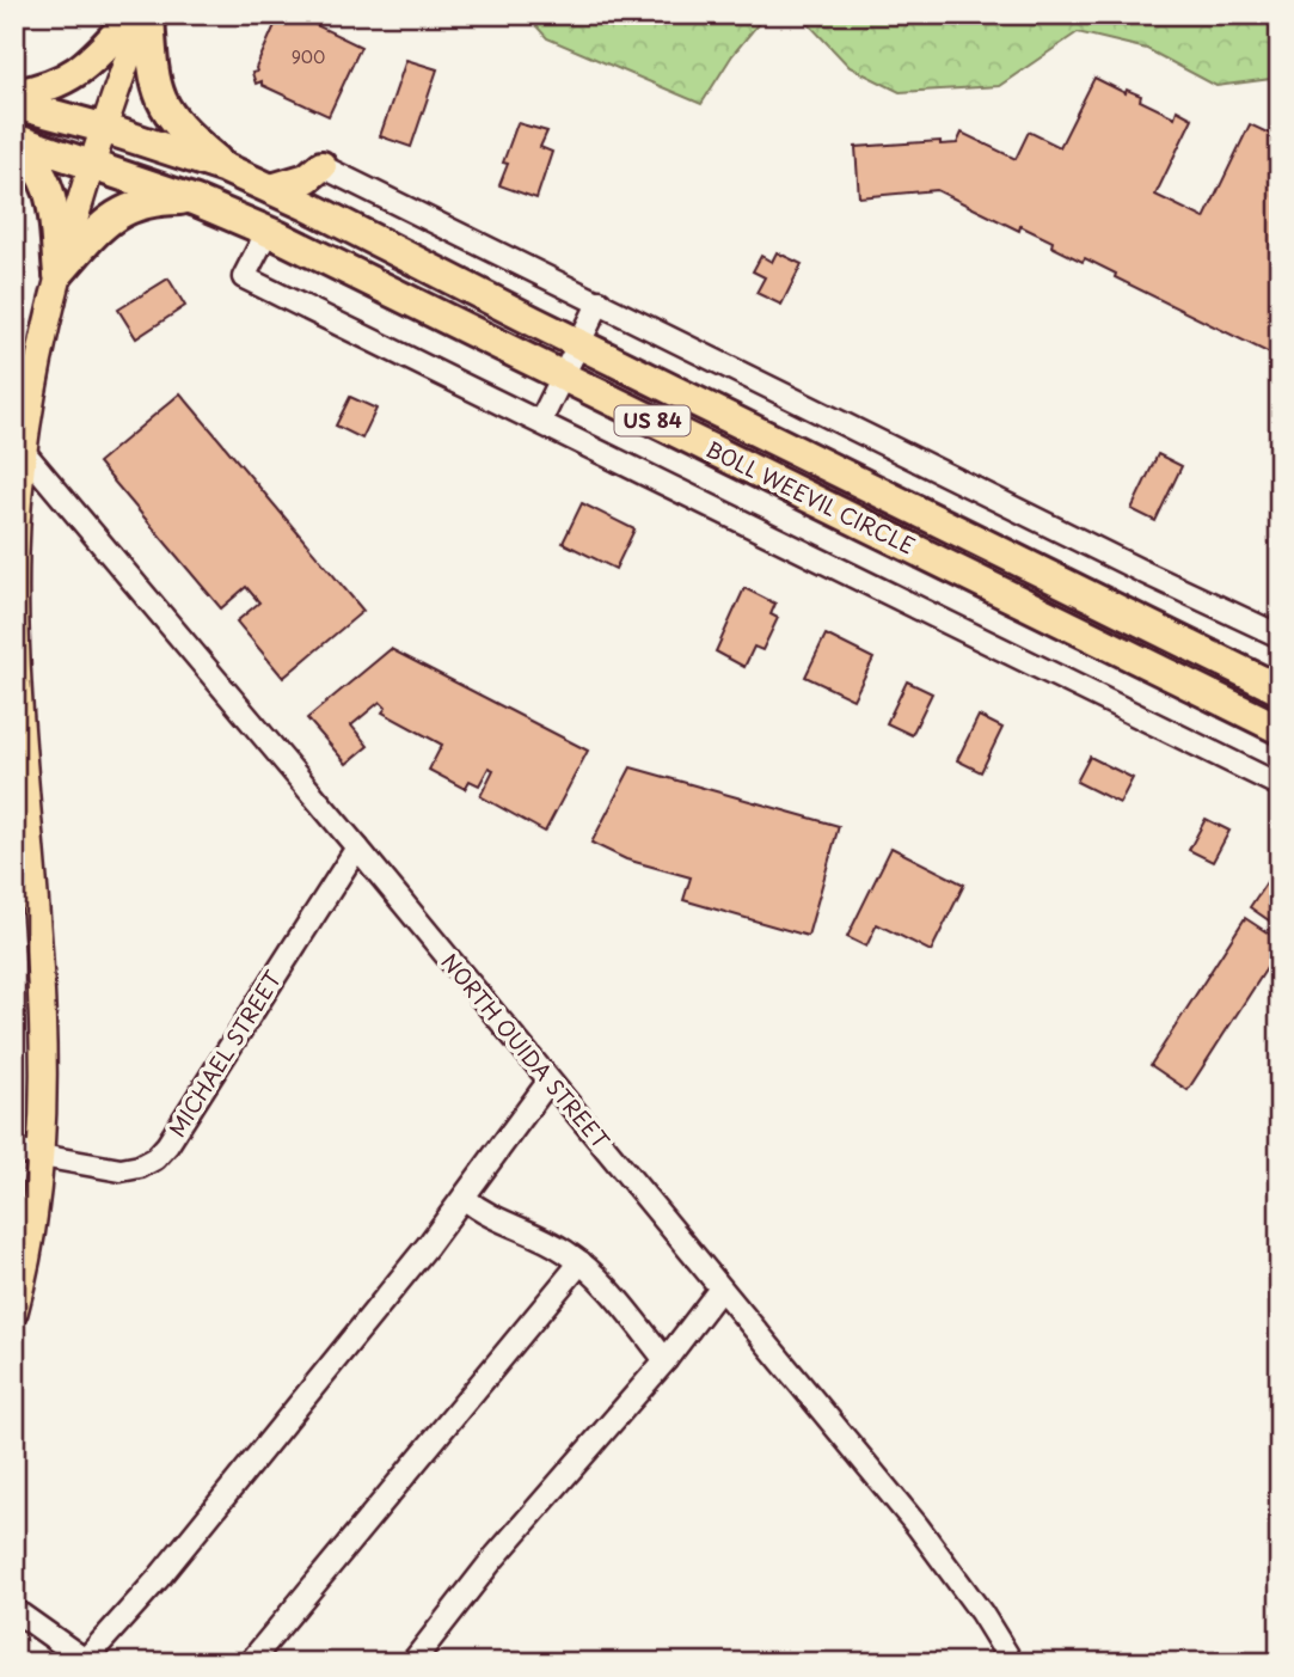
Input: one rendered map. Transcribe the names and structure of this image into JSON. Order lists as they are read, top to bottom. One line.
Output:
{"streets":{"highway":["US 84","BOLL WEEVIL CIRCLE"],"street":["NORTH OUIDA STREET","MICHAEL STREET"]},"crossings":[["NORTH OUIDA STREET","MICHAEL STREET"]],"house_numbers":["900"]}
